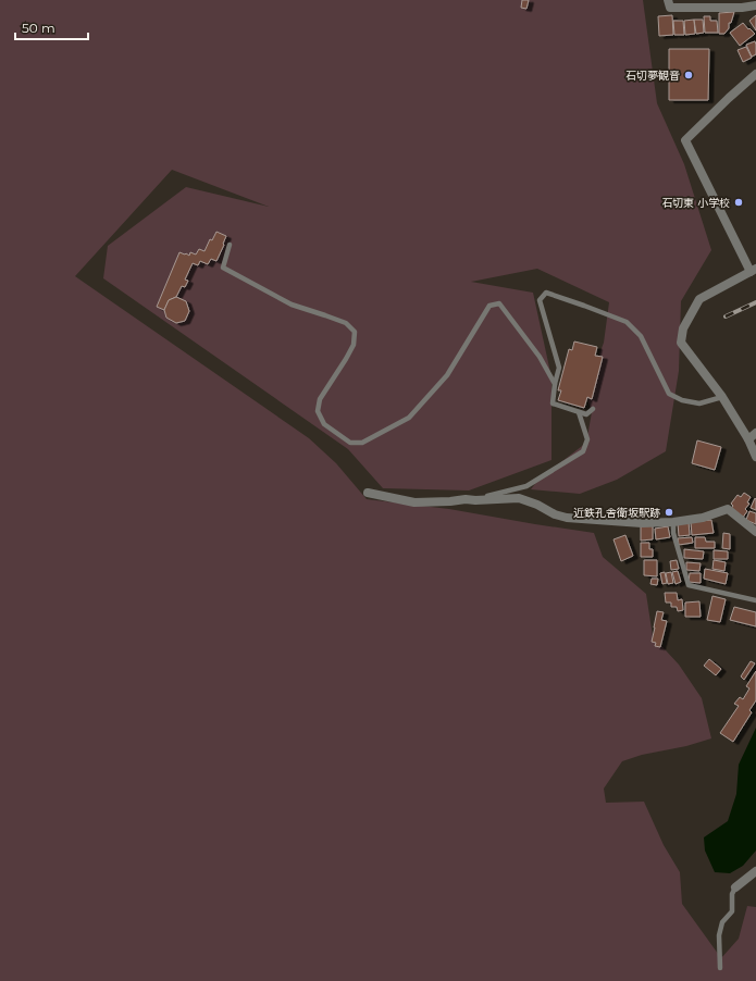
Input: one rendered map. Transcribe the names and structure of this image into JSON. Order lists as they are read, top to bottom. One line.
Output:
{"places":["石切夢観音","石切東 小学校","近鉄孔舎衛坂駅跡"],"scale_bar":"50 m"}
